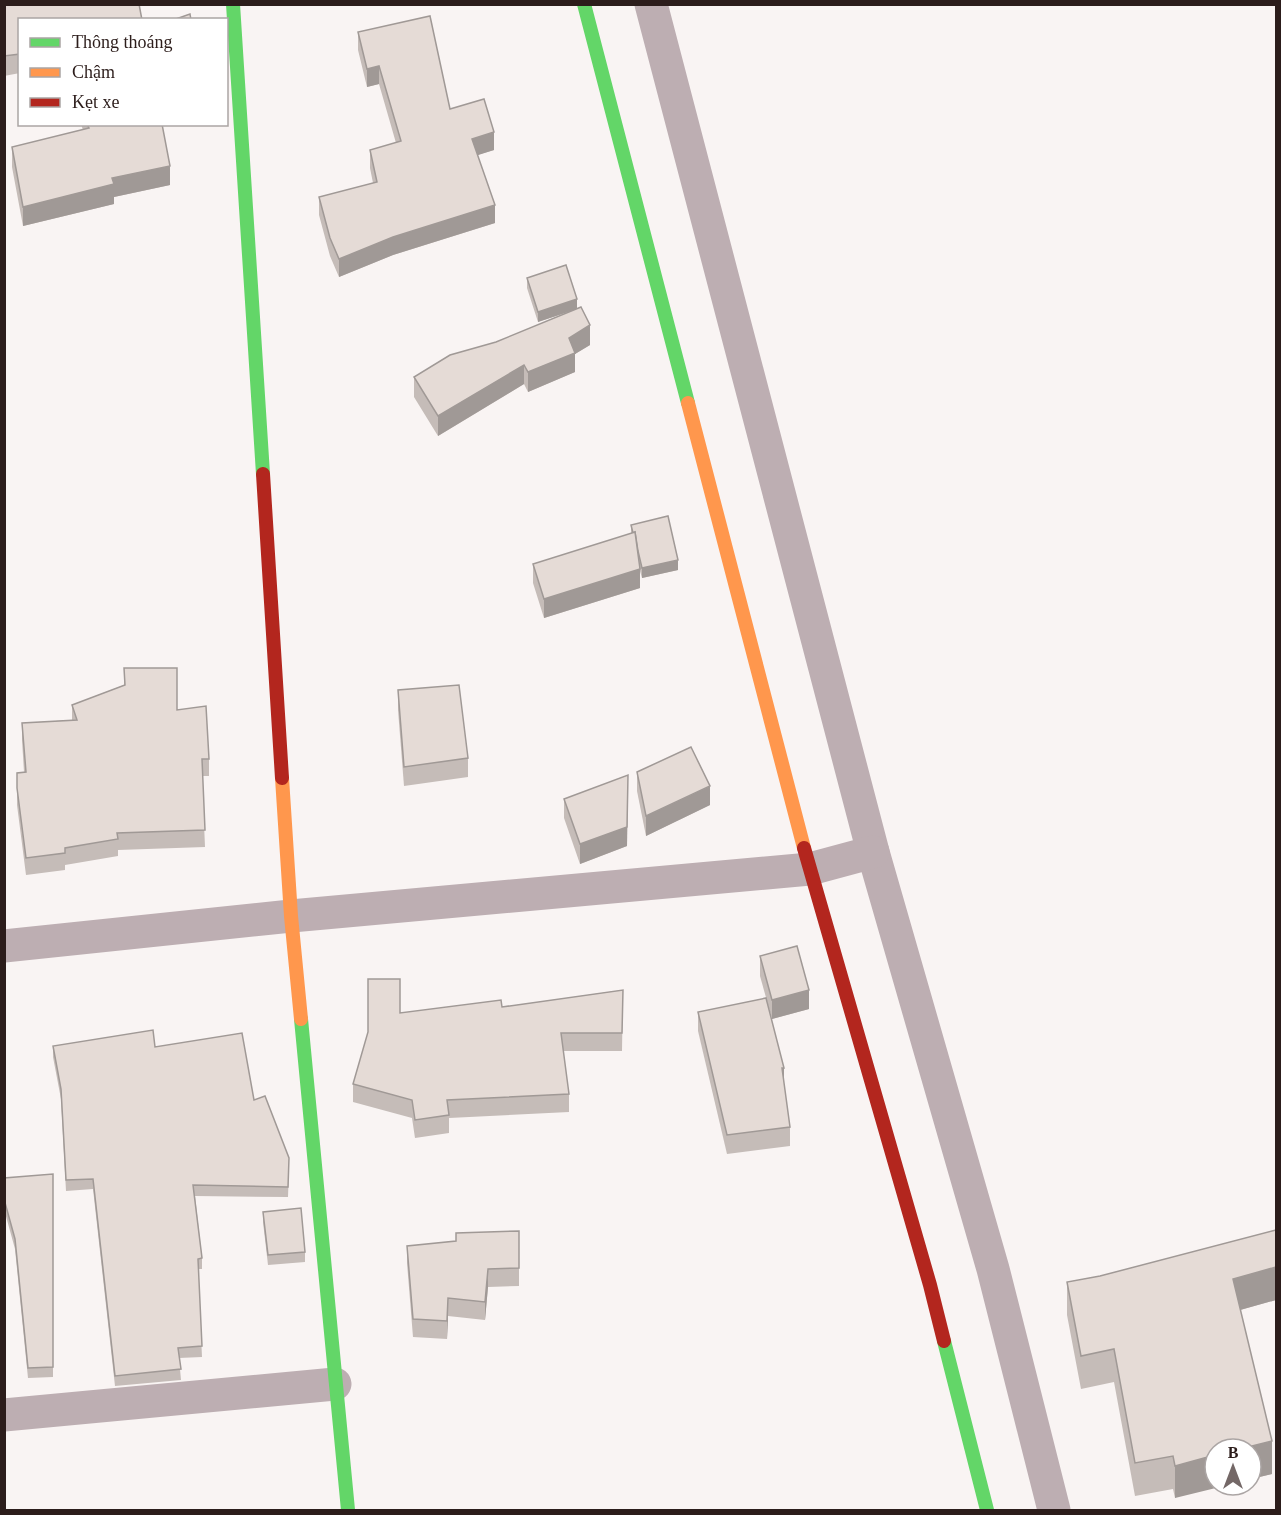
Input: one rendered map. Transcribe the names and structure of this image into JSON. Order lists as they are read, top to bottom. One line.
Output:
{"legend":["Thông thoáng","Chậm","Kẹt xe"],"north":"top"}
